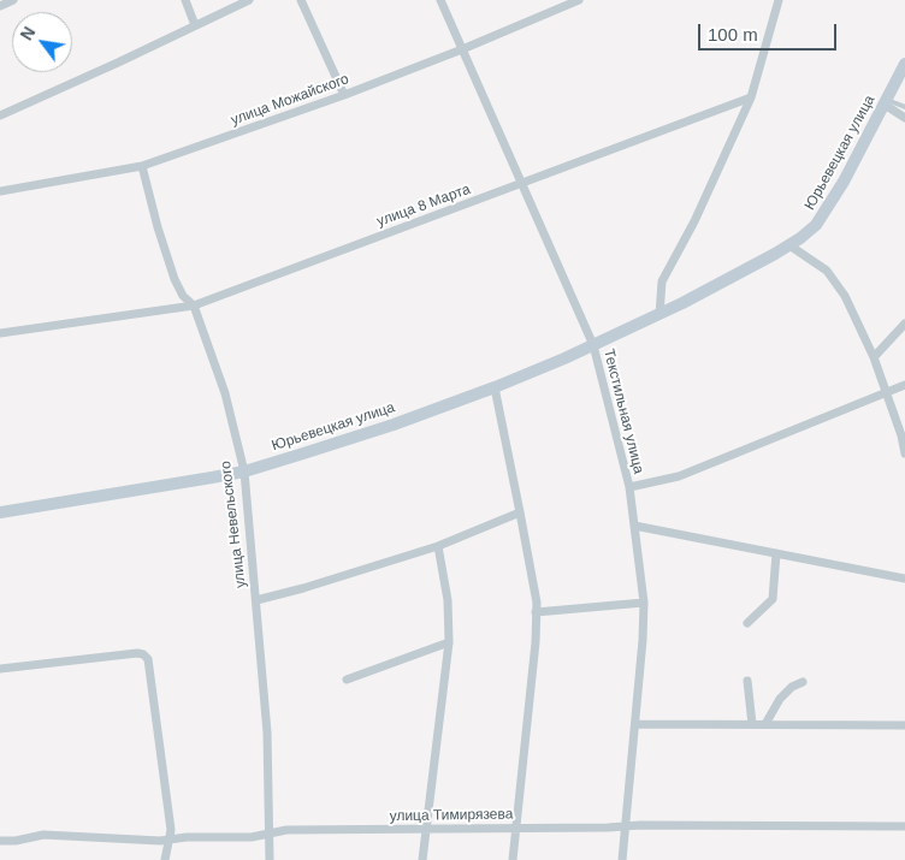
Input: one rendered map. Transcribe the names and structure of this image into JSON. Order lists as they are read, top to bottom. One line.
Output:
{"streets":{"main road":["Юрьевецкая улица"],"street":["улица Можайского","улица 8 Марта","Текстильная улица","улица Невельского","улица Тимирязева"]},"crossings":[["улица Можайского","Текстильная улица"],["улица Можайского","улица Невельского"],["Юрьевецкая улица","Текстильная улица"],["Юрьевецкая улица","улица Невельского"],["улица 8 Марта","Текстильная улица"],["улица 8 Марта","улица Невельского"],["Текстильная улица","улица Тимирязева"],["улица Невельского","улица Тимирязева"]],"scale_bar":"100 m","north":"top left"}
